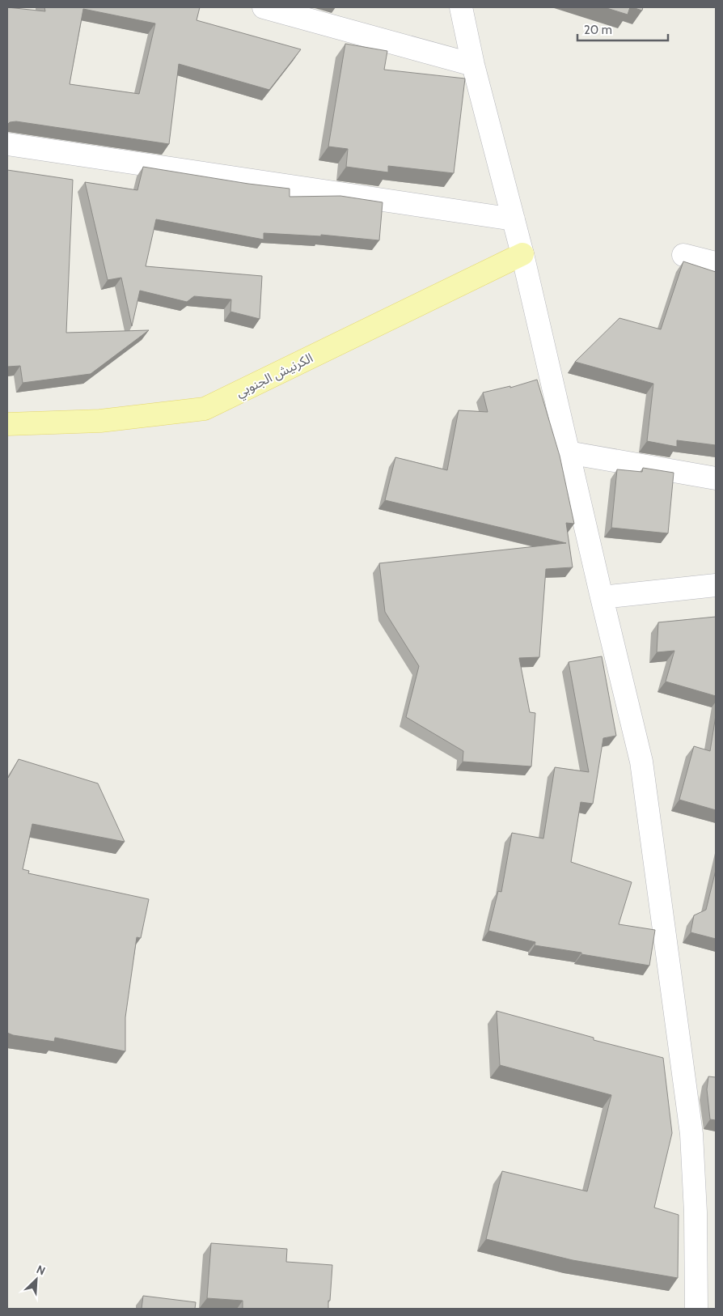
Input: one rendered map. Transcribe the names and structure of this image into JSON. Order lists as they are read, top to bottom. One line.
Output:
{"streets":{"main road":["الكرنيش الجنوبي"]},"scale_bar":"20 m","north":"top right"}
